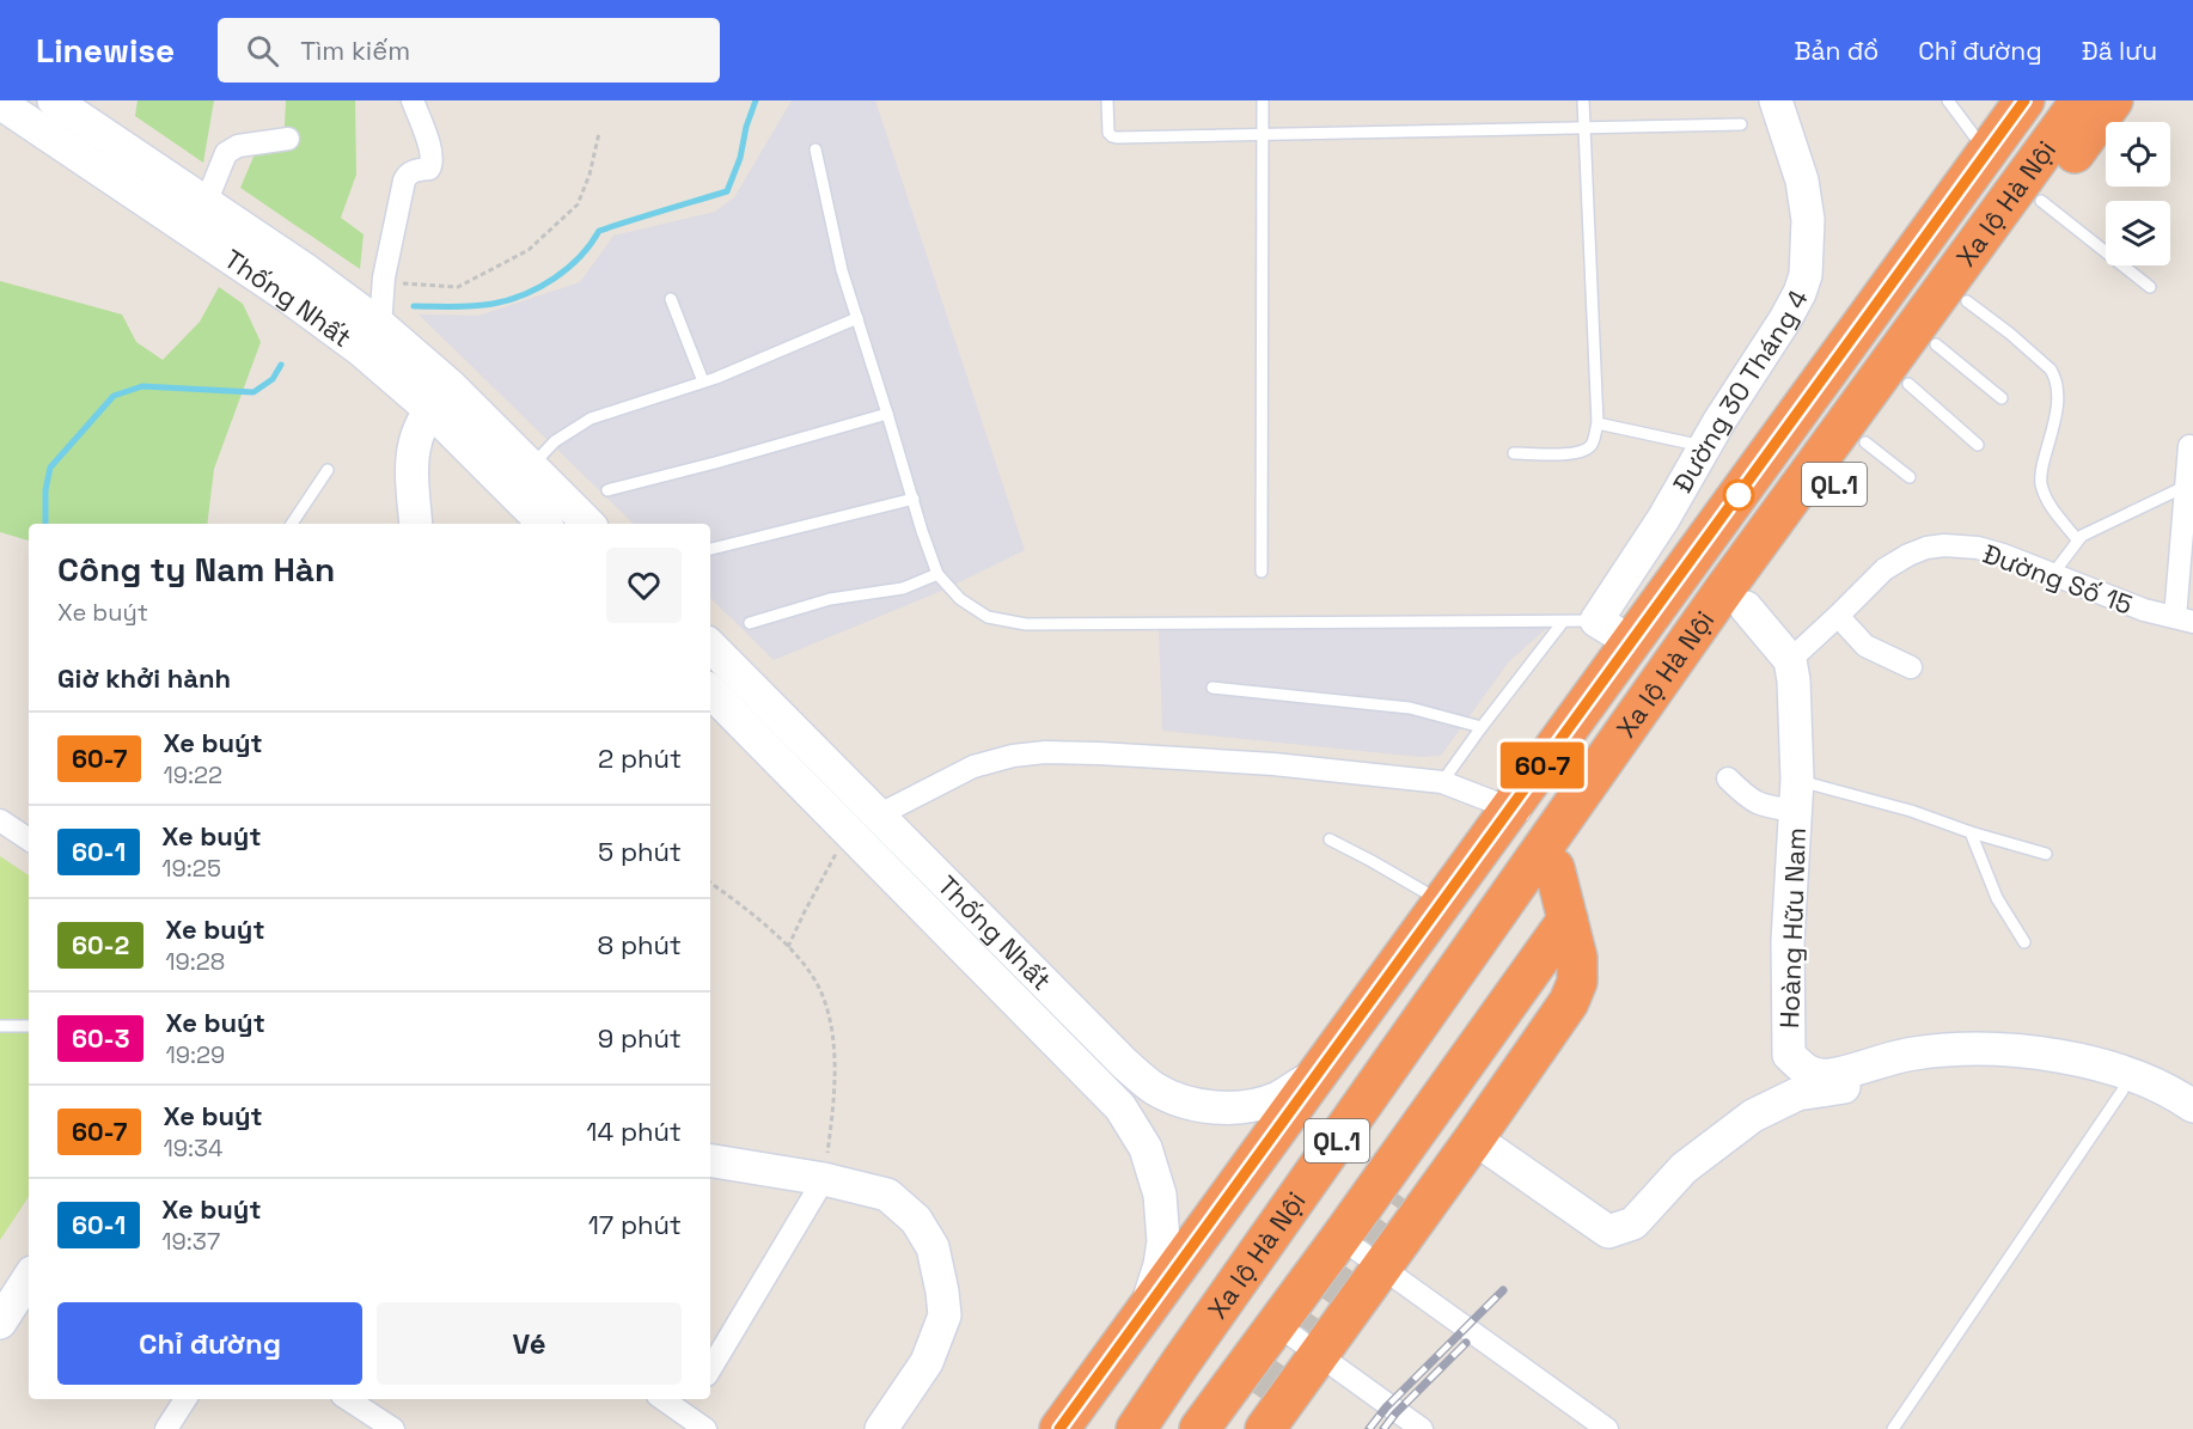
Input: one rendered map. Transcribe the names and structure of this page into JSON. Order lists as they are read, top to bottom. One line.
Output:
{"streets":{"highway":["Xa lộ Hà Nội","QL.1"],"main road":["Thống Nhất","Đường 30 Tháng 4","Hoàng Hữu Nam"],"street":["Đường Số 15"]},"crossings":[["Xa lộ Hà Nội","Thống Nhất"],["Đường Số 15","Hoàng Hữu Nam"]],"lines":["bus line 60-7"],"page":{"header":"Linewise","search":"Tìm kiếm","nav":["Bản đồ","Chỉ đường","Đã lưu"],"on_map":"60-7","heading":[["Công ty Nam Hàn","Xe buýt"],"Giờ khởi hành"],"list":[{"mark":"60-7","name":"Xe buýt","note":"19:22","value":"2 phút"},{"mark":"60-1","name":"Xe buýt","note":"19:25","value":"5 phút"},{"mark":"60-2","name":"Xe buýt","note":"19:28","value":"8 phút"},{"mark":"60-3","name":"Xe buýt","note":"19:29","value":"9 phút"},{"mark":"60-7","name":"Xe buýt","note":"19:34","value":"14 phút"},{"mark":"60-1","name":"Xe buýt","note":"19:37","value":"17 phút"}],"buttons":["Chỉ đường","Vé"]}}
